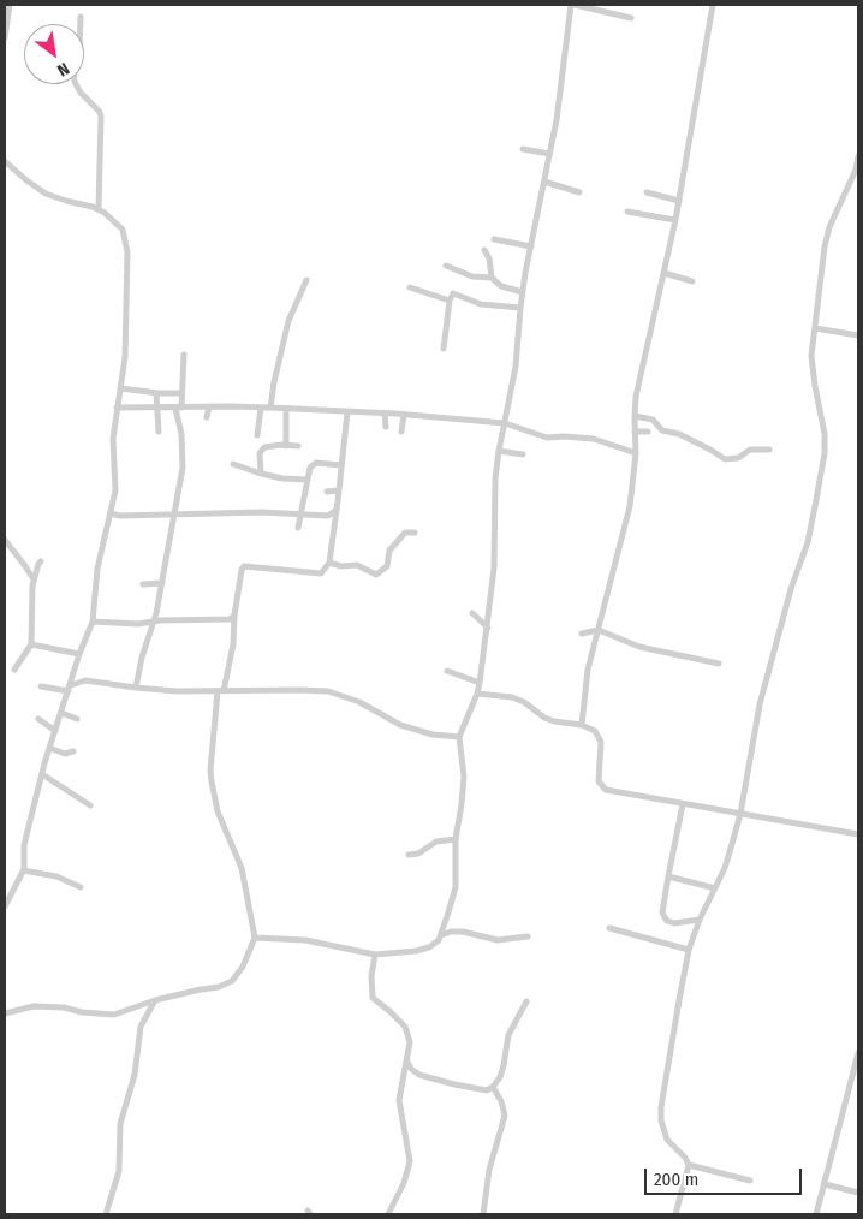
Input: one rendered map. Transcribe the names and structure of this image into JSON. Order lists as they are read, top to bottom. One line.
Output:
{"scale_bar":"200 m","north":"bottom right"}
